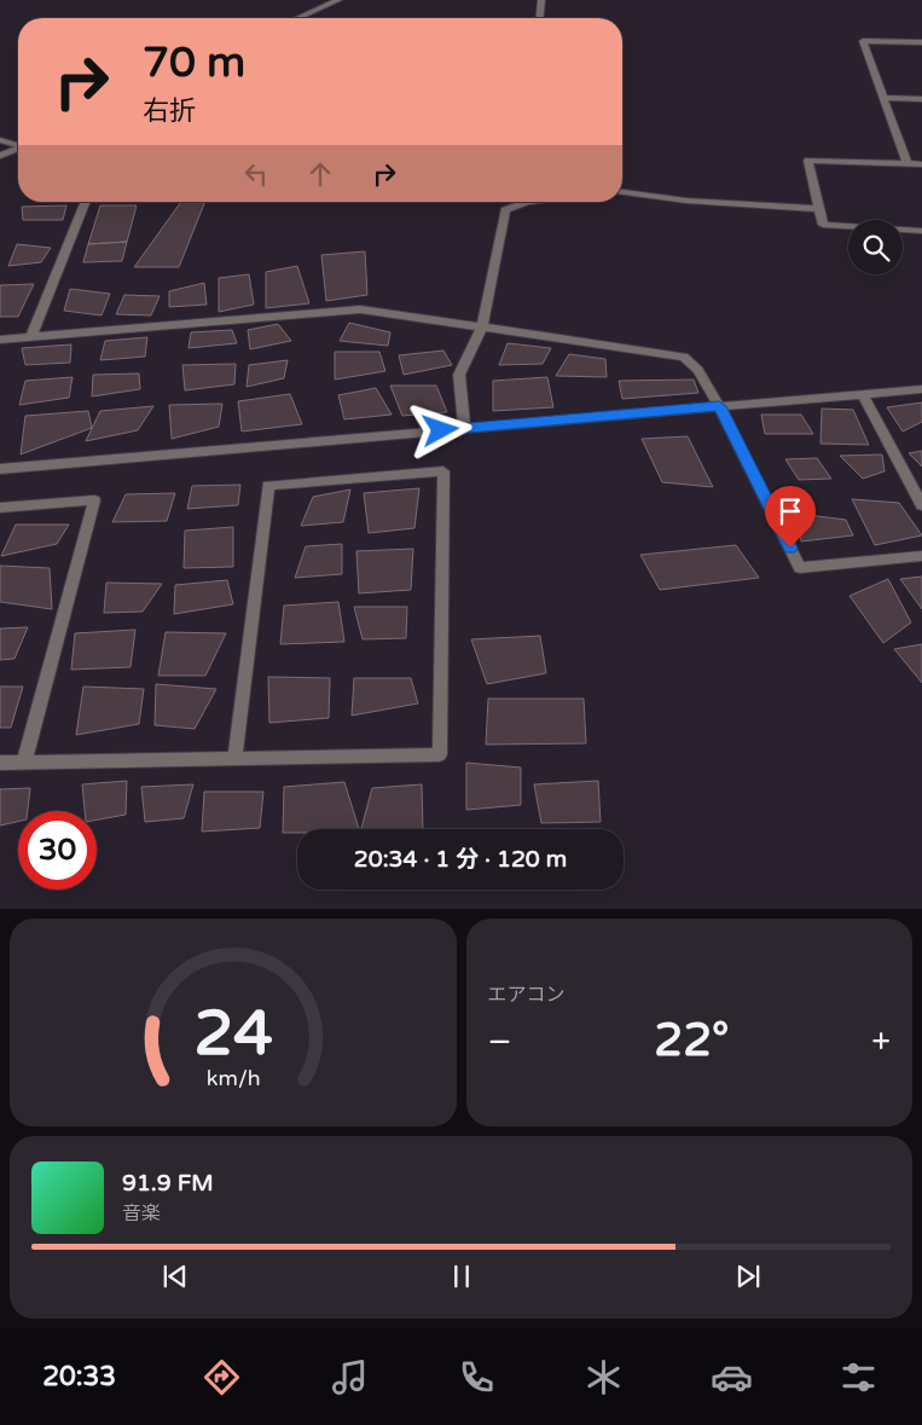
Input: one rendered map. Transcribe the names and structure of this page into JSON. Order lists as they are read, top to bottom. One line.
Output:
{"page":{"turn":["70 m","右折"],"limit":"30","trip":"20:34 · 1 分 · 120 m","tile":"エアコン","heat":["−","22°","+"],"song":["91.9 FM","音楽"],"tabs":"20:33","gauge":["24","km/h"]}}
